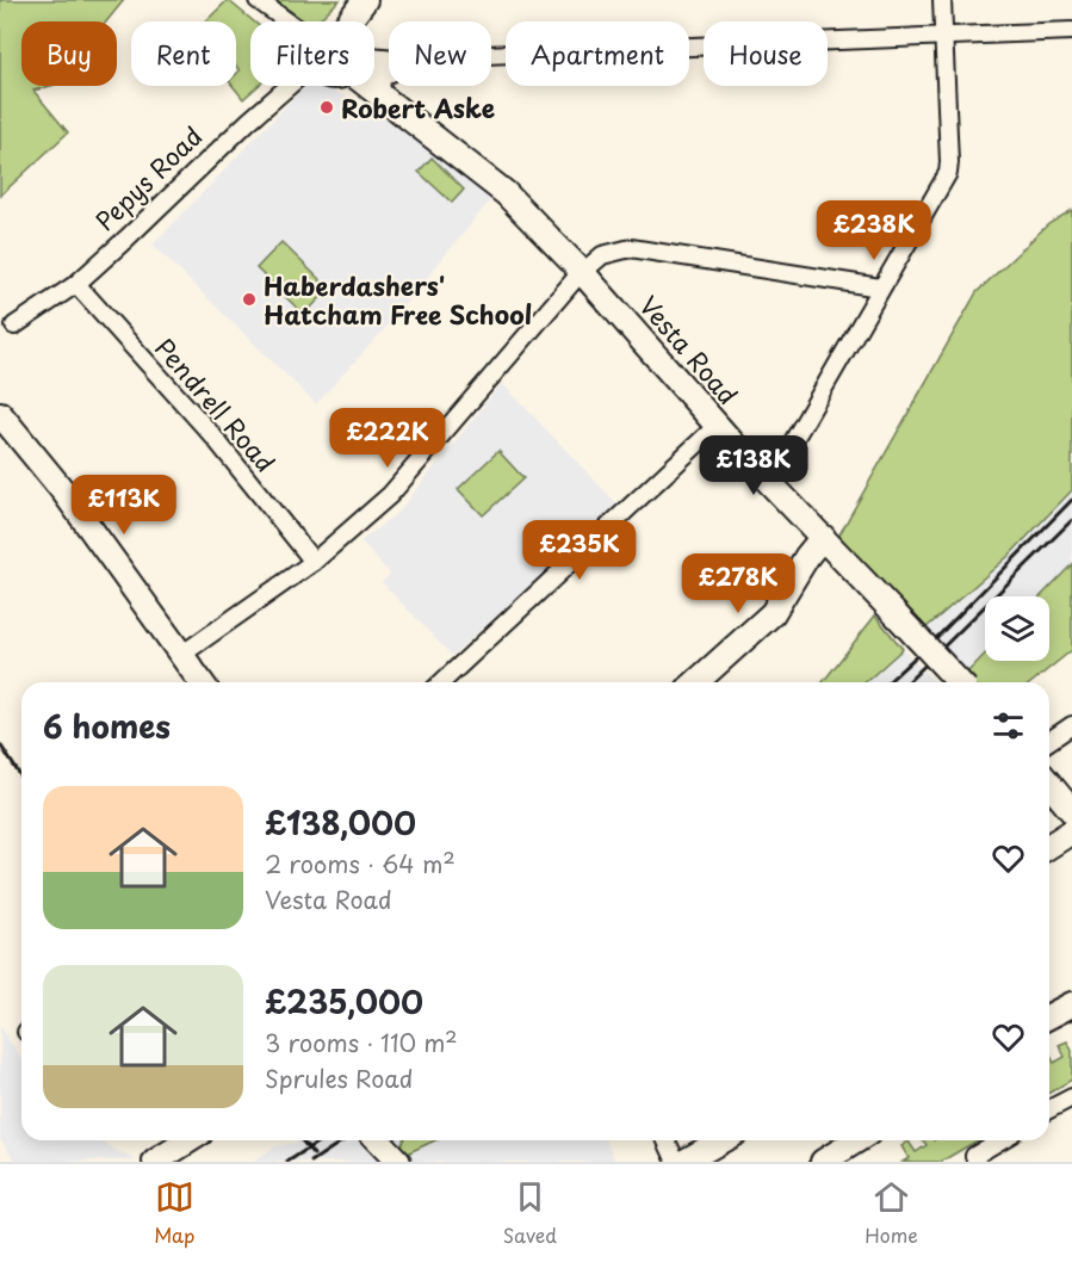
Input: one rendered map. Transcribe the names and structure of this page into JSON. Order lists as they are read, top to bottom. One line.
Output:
{"streets":{"street":["Pepys Road","Vesta Road","Pendrell Road"]},"crossings":[["Pepys Road","Pendrell Road"]],"places":["Robert Aske","Haberdashers' Hatcham Free School"],"page":{"chip":["Buy","Rent","Filters","New","Apartment","House"],"price":["£238K","£222K","£138K","£113K","£235K","£278K"],"heading":"6 homes","list":[{"name":"£138,000","note":"2 rooms · 64 m² · Vesta Road"},{"name":"£235,000","note":"3 rooms · 110 m² · Sprules Road"}],"tabs":["Map","Saved","Home"]}}
